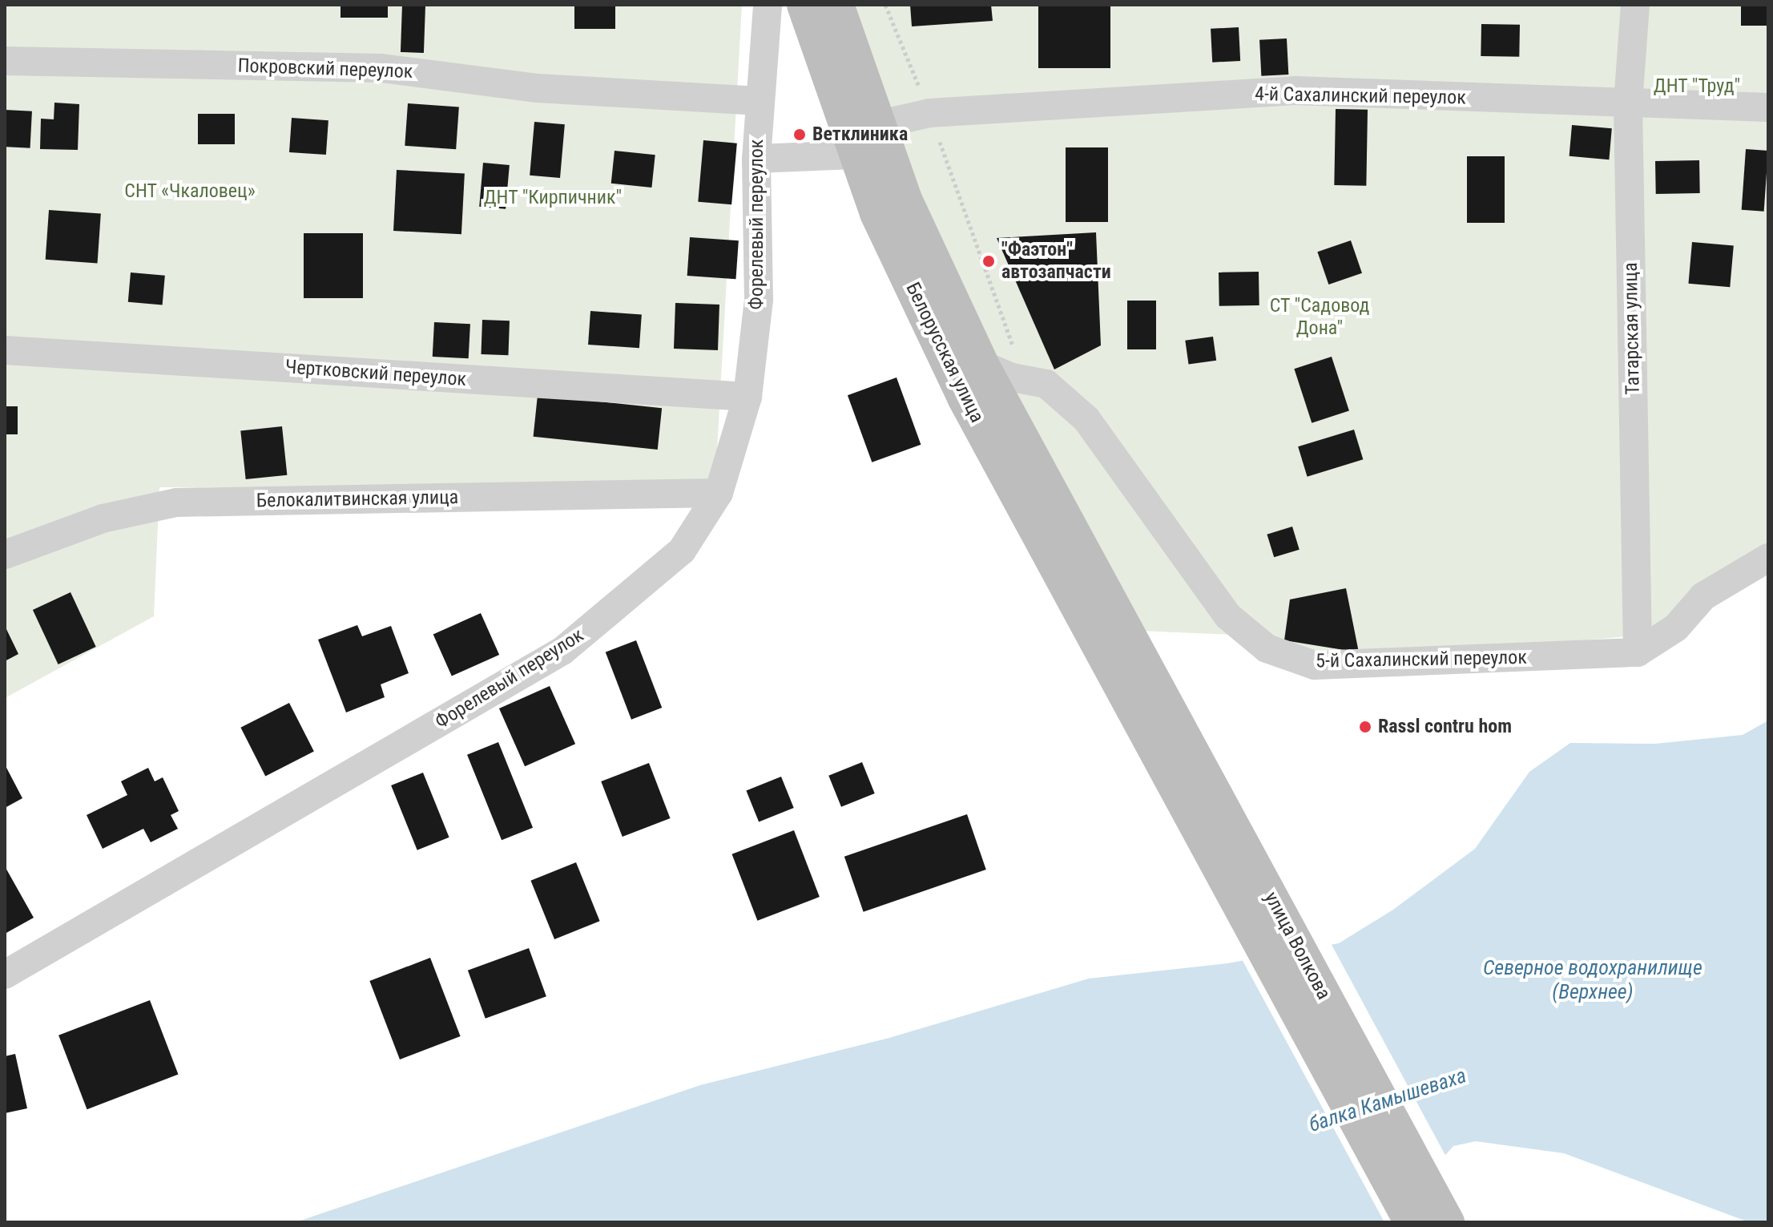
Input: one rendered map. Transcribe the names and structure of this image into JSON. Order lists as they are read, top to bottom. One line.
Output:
{"streets":{"main road":["Белорусская улица","улица Волкова"],"street":["Покровский переулок","4-й Сахалинский переулок","Форелевый переулок","Татарская улица","Чертковский переулок","Белокалитвинская улица","5-й Сахалинский переулок"]},"crossings":[["Покровский переулок","Форелевый переулок"],["4-й Сахалинский переулок","Татарская улица"],["4-й Сахалинский переулок","Белорусская улица"],["Форелевый переулок","Чертковский переулок"],["Форелевый переулок","Белокалитвинская улица"],["Татарская улица","5-й Сахалинский переулок"],["Белорусская улица","5-й Сахалинский переулок"],["Белорусская улица","улица Волкова"]],"water":["Северное водохранилище (Верхнее)","балка Камышеваха"],"parks":["ДНТ \"Труд\"","СНТ «Чкаловец»","ДНТ \"Кирпичник\"","СТ \"Садовод Дона\""],"places":["Ветклиника","\"Фаэтон\" автозапчасти","Rassl contru hom"]}
